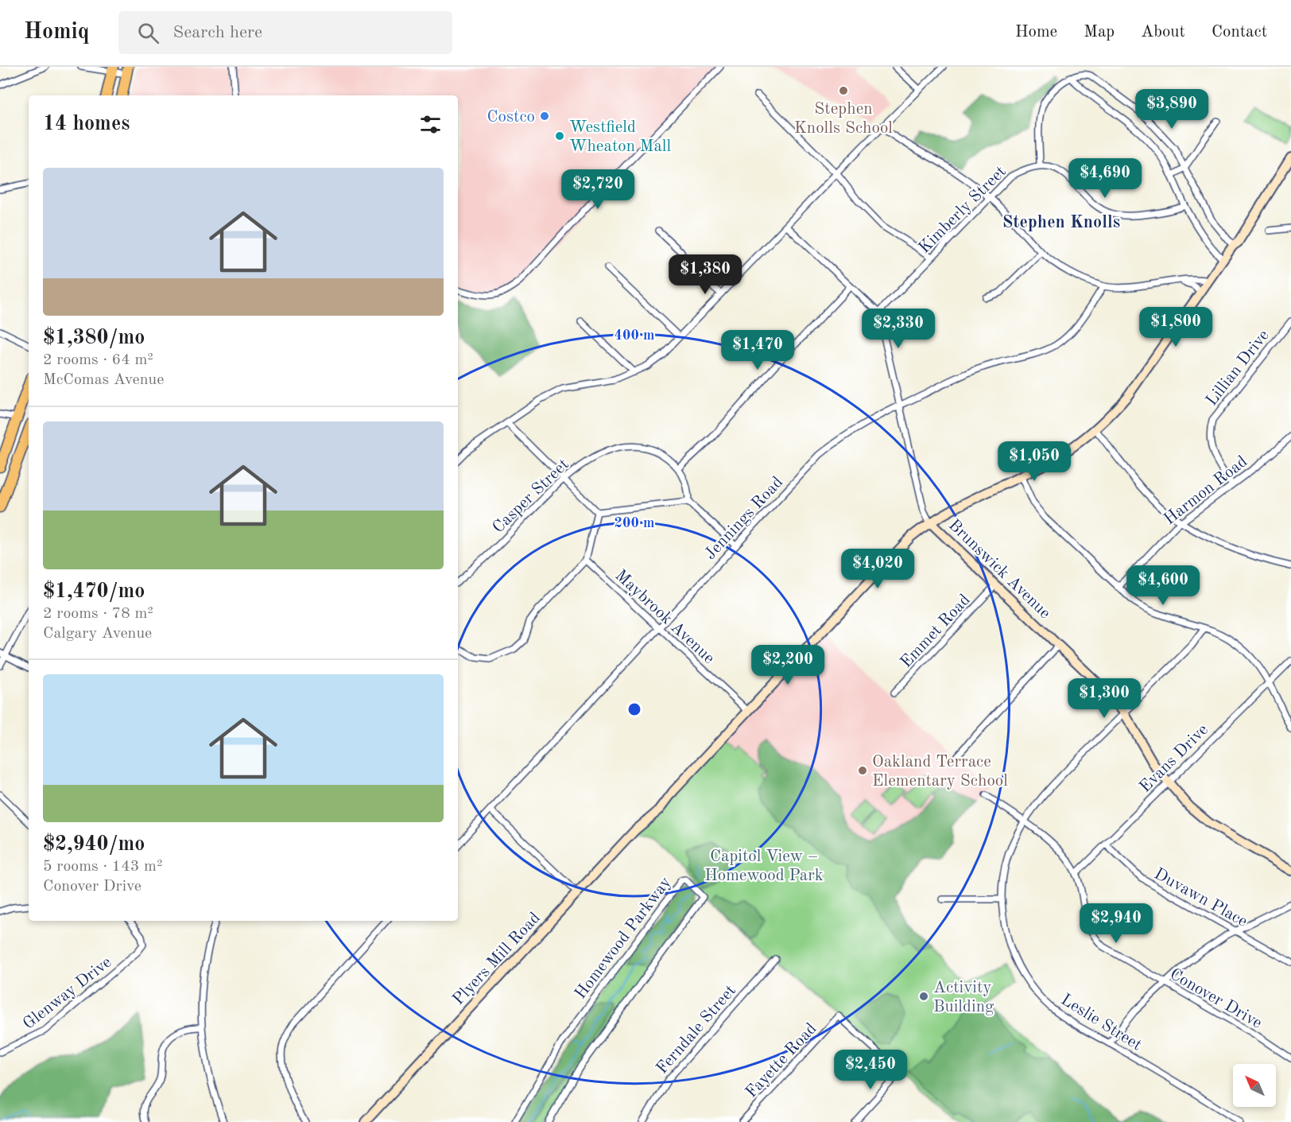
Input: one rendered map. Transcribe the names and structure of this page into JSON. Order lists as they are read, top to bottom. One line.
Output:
{"streets":{"street":["Kimberly Street","Lillian Drive","Harmon Road","Casper Street","Jennings Road","Brunswick Avenue","Maybrook Avenue","Emmet Road","Evans Drive","Duvawn Place","Homewood Parkway","Plyers Mill Road","Glenway Drive","Conover Drive","Leslie Street","Ferndale Street","Fayette Road"]},"crossings":[["Kimberly Street","Brunswick Avenue"],["Lillian Drive","Harmon Road"],["Jennings Road","Brunswick Avenue"],["Jennings Road","Maybrook Avenue"],["Brunswick Avenue","Emmet Road"],["Brunswick Avenue","Evans Drive"],["Brunswick Avenue","Plyers Mill Road"],["Brunswick Avenue","Leslie Street"],["Maybrook Avenue","Plyers Mill Road"],["Evans Drive","Duvawn Place"],["Evans Drive","Conover Drive"],["Conover Drive","Leslie Street"]],"districts":["Stephen Knolls"],"parks":["Capitol View – Homewood Park"],"places":["Stephen Knolls School","Costco","Westfield Wheaton Mall","Oakland Terrace Elementary School","Activity Building"],"north":"top left","page":{"header":"Homiq","search":"Search here","nav":["Home","Map","About","Contact"],"price":["$3,890","$4,690","$2,720","$1,380","$1,800","$2,330","$1,470","$1,050","$4,020","$4,600","$2,200","$1,300","$2,940","$2,450"],"heading":"14 homes","list":[{"name":"$1,380/mo","note":"2 rooms · 64 m² · McComas Avenue"},{"name":"$1,470/mo","note":"2 rooms · 78 m² · Calgary Avenue"},{"name":"$2,940/mo","note":"5 rooms · 143 m² · Conover Drive"}]},"rings":["400 m","200 m"]}
